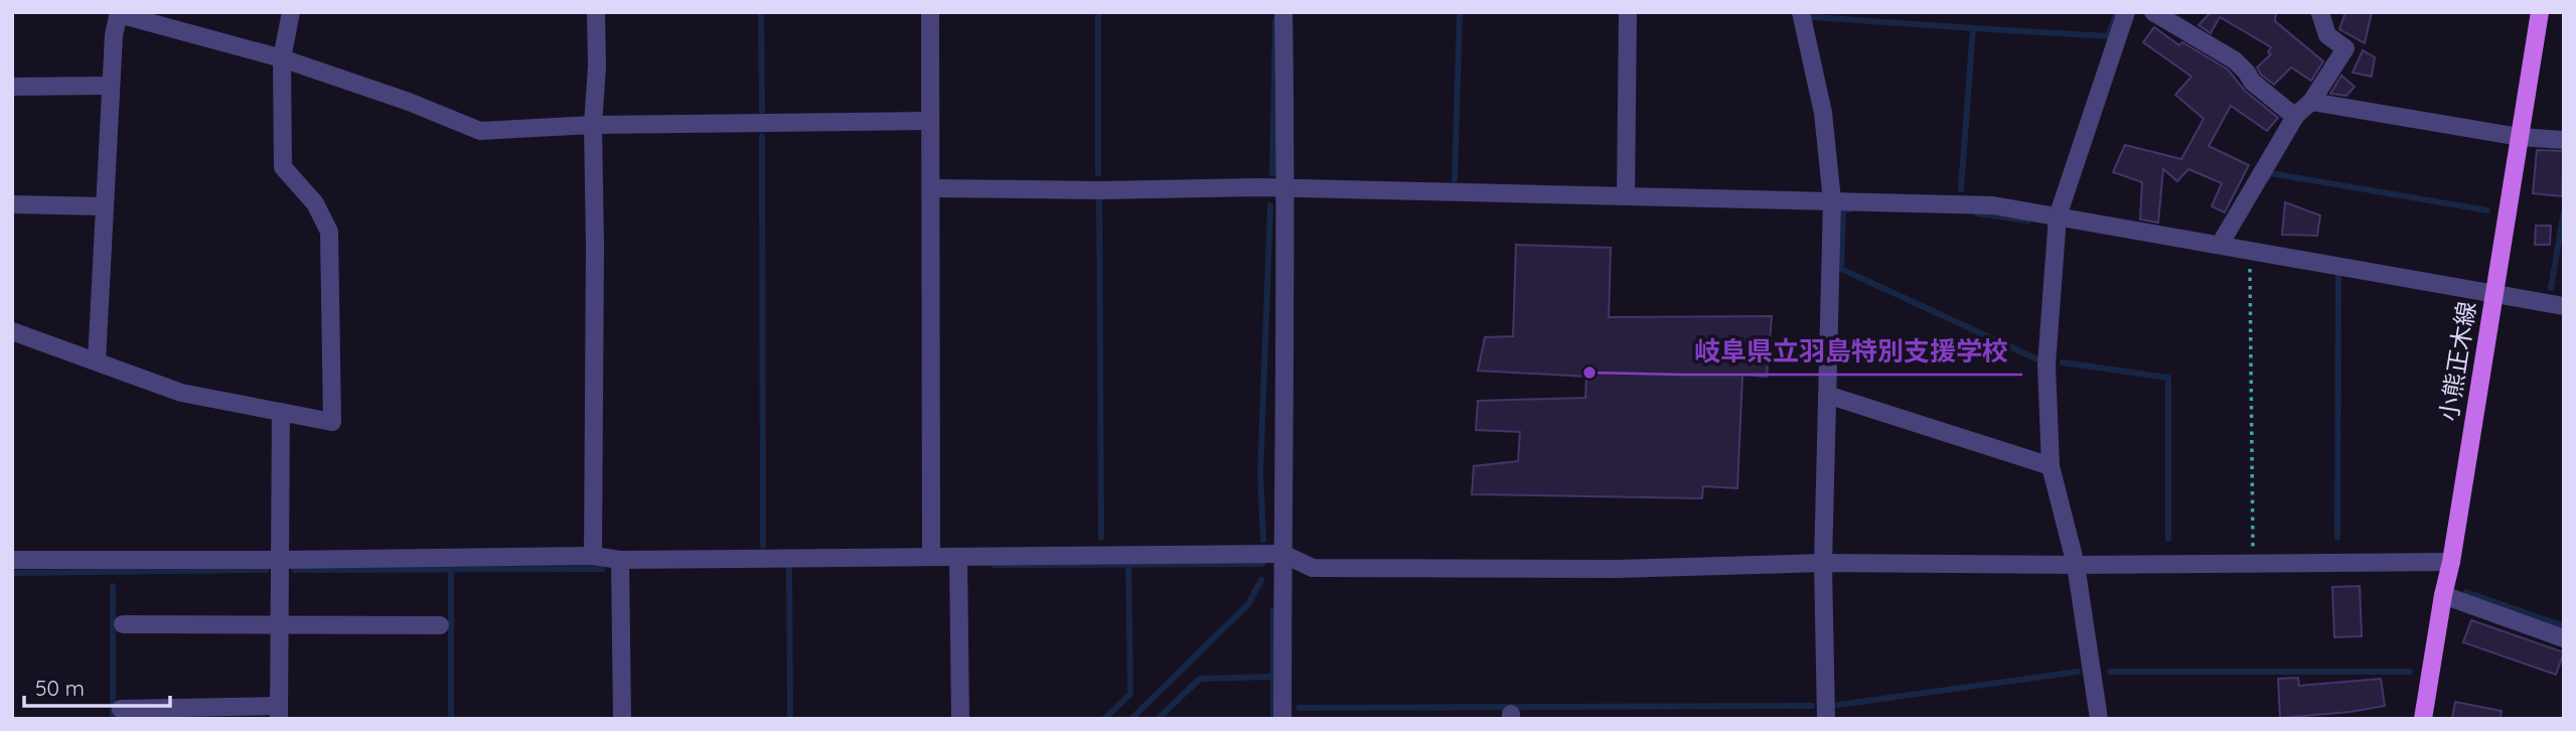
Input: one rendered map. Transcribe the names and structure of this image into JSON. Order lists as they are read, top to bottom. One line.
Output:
{"streets":{"main road":["小熊正木線"]},"places":["岐阜県立羽島特別支援学校"],"scale_bar":"50 m"}
